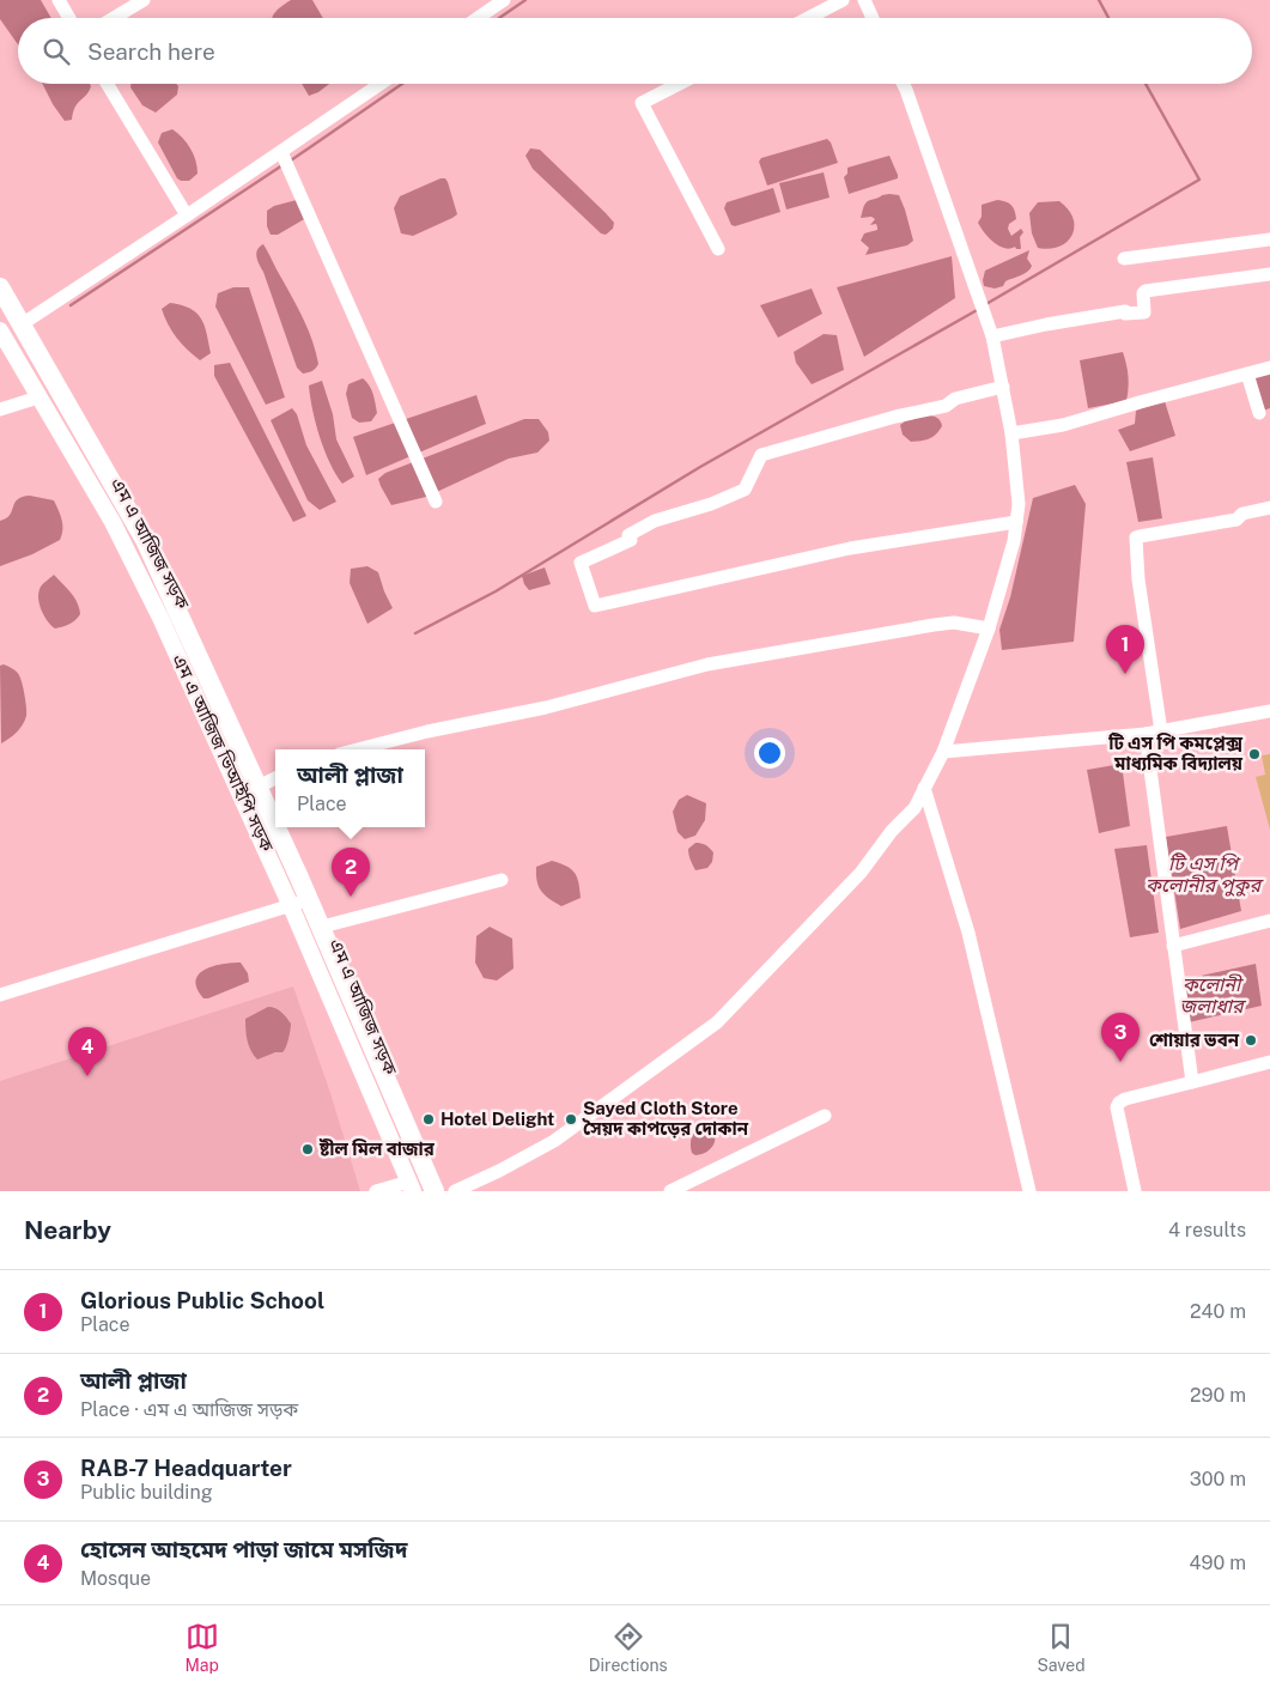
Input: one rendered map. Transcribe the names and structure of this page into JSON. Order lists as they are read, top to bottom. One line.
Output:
{"streets":{"main road":["এম এ আজিজ সড়ক","এম এ আজিজ ভিআইপি সড়ক"]},"water":["টি এস পি কলোনীর পুকুর","কলোনী জলাধার"],"places":["টি এস পি কমপ্লেক্স মাধ্যমিক বিদ্যালয়","শোয়ার ভবন","Hotel Delight","Sayed Cloth Store সৈয়দ কাপড়ের দোকান","ষ্টীল মিল বাজার"],"page":{"search":"Search here","pins":["1","2","3","4"],"popup":["আলী প্লাজা","Place"],"heading":["Nearby","4 results"],"list":[{"mark":"1","name":"Glorious Public School","note":"Place","value":"240 m"},{"mark":"2","name":"আলী প্লাজা","note":"Place · এম এ আজিজ সড়ক","value":"290 m"},{"mark":"3","name":"RAB-7 Headquarter","note":"Public building","value":"300 m"},{"mark":"4","name":"হোসেন আহমেদ পাড়া জামে মসজিদ","note":"Mosque","value":"490 m"}],"nav":["Map","Directions","Saved"]}}
